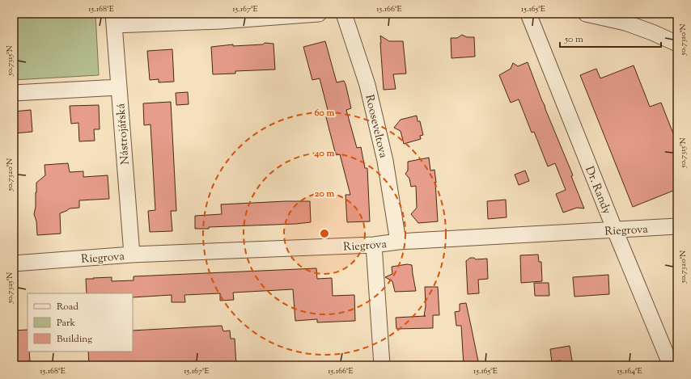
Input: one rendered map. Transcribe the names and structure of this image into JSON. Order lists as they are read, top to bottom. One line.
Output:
{"streets":{"street":["Rooseveltova","Nástrojářská","Dr. Randy","Riegrova"]},"crossings":[["Rooseveltova","Riegrova"],["Nástrojářská","Riegrova"],["Dr. Randy","Riegrova"]],"legend":["Road","Park","Building"],"scale_bar":"50 m","coordinates":["15.168°E","15.167°E","15.166°E","15.165°E","50.7310°N","50.7315°N","50.7320°N","50.7325°N","15.164°E"],"rings":["60 m","40 m","20 m"]}
